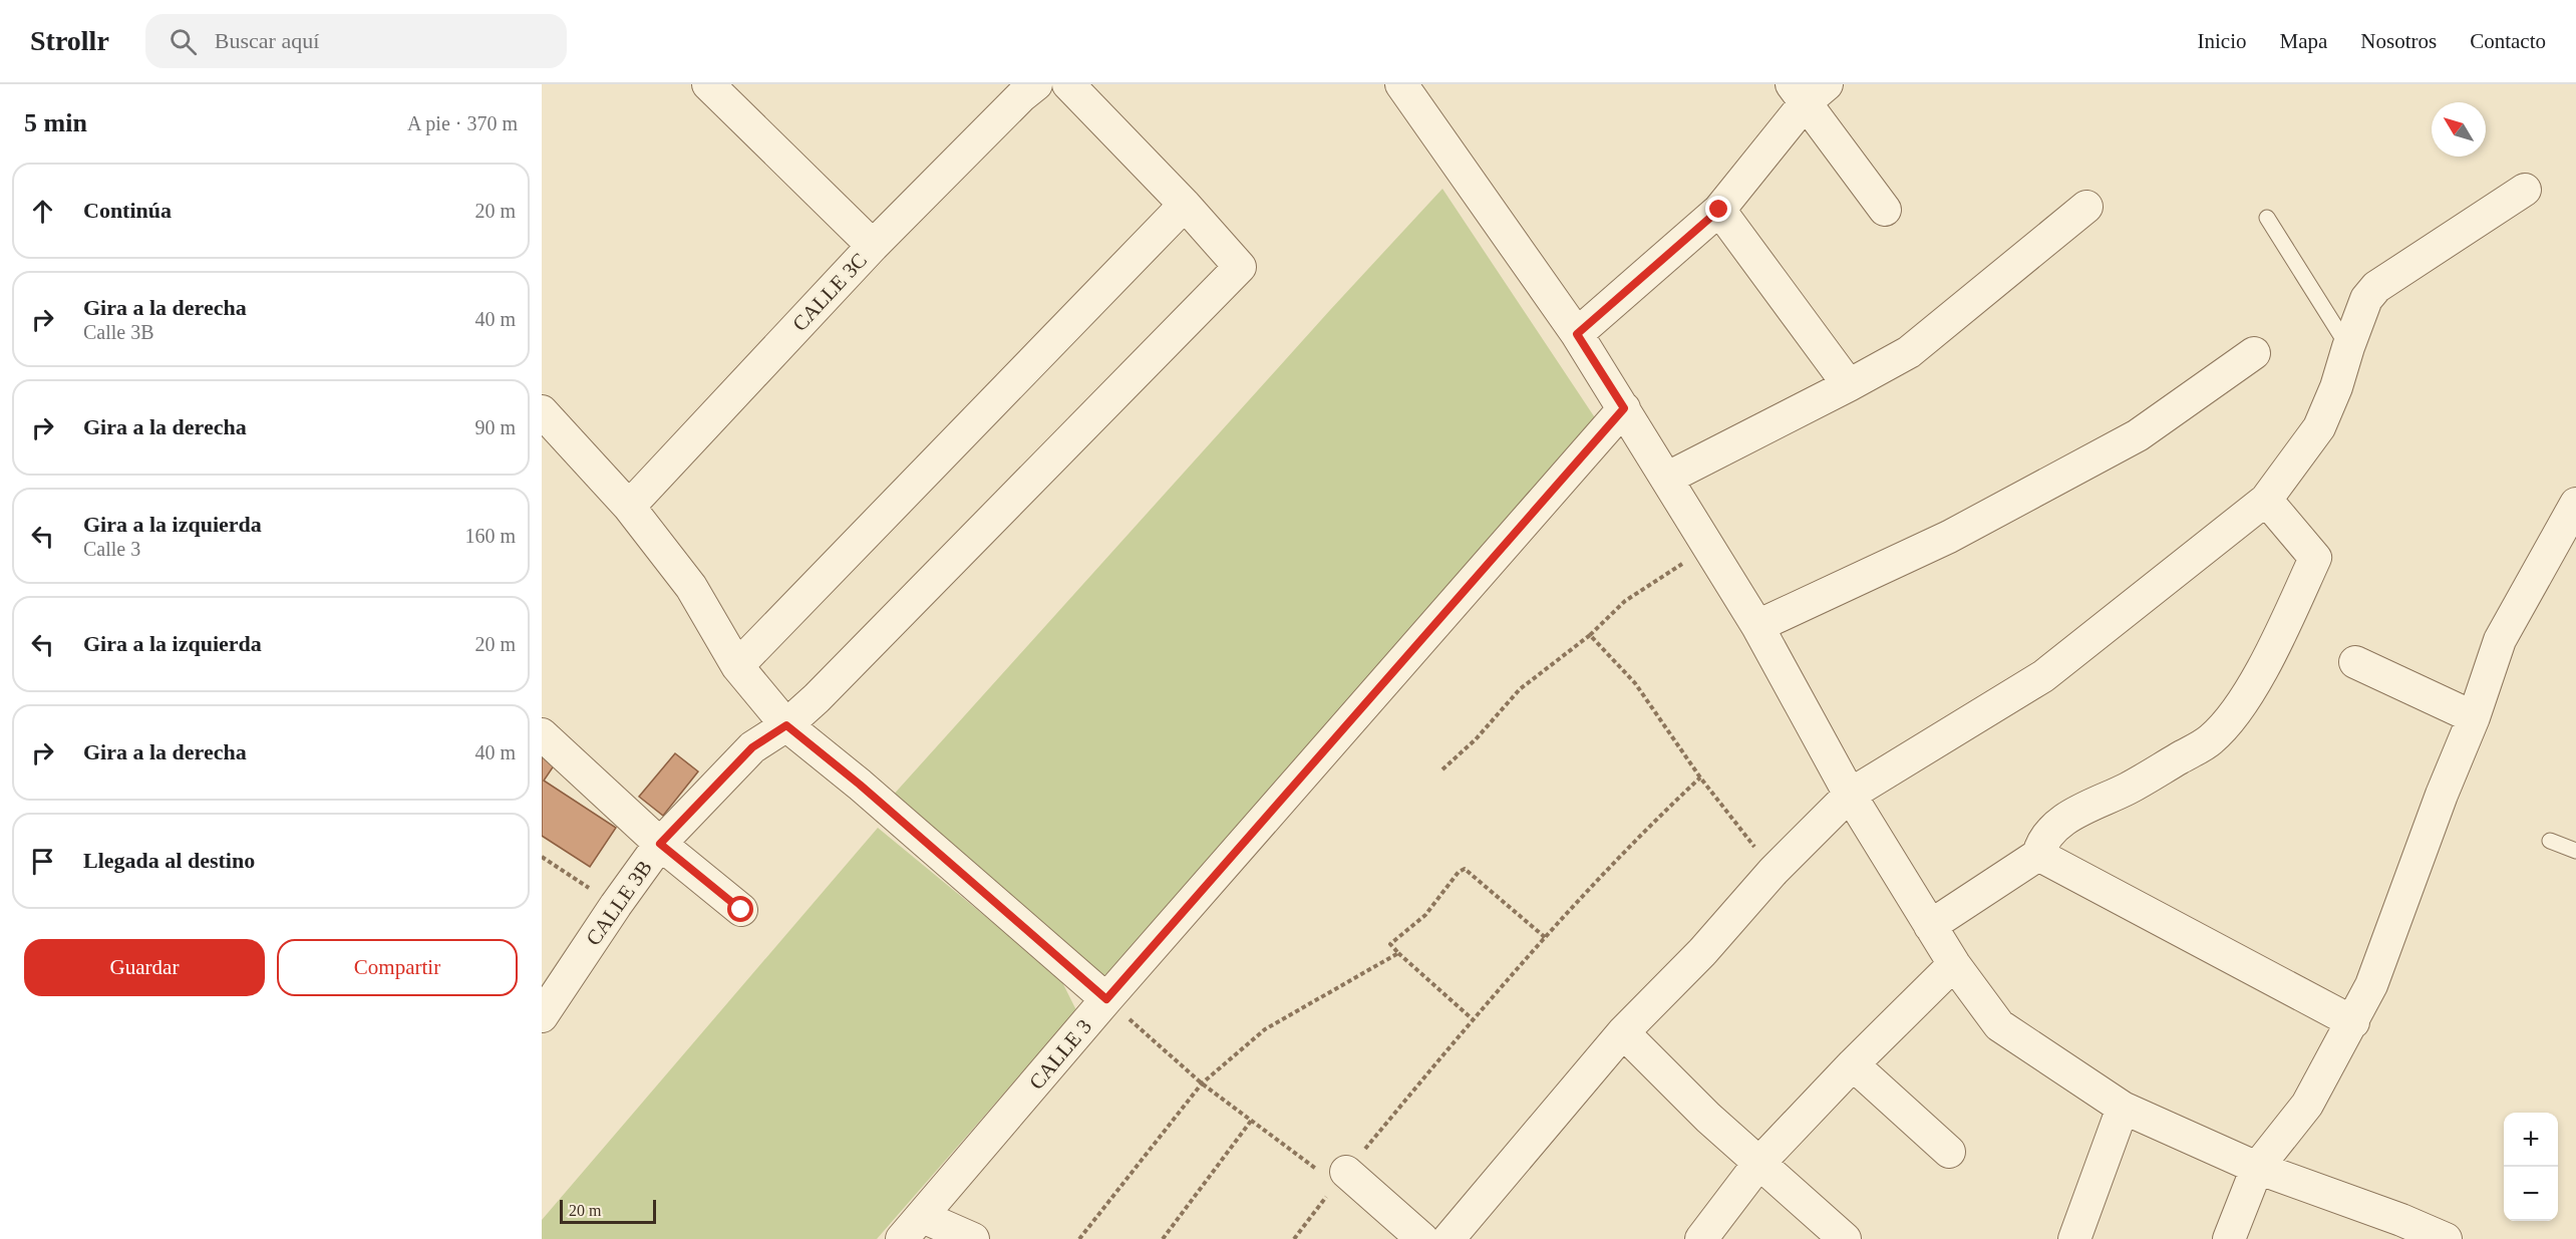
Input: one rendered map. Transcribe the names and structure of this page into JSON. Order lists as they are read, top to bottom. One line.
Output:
{"streets":{"street":["CALLE 3C","CALLE 3B","CALLE 3"]},"scale_bar":"20 m","north":"top left","page":{"header":"Strollr","search":"Buscar aquí","nav":["Inicio","Mapa","Nosotros","Contacto"],"heading":["5 min","A pie · 370 m"],"list":[["Continúa","20 m"],["Gira a la derecha","Calle 3B","40 m"],["Gira a la derecha","90 m"],["Gira a la izquierda","Calle 3","160 m"],["Gira a la izquierda","20 m"],["Gira a la derecha","40 m"],"Llegada al destino"],"buttons":["Guardar","Compartir"],"map_buttons":["+","−"],"scale":"20 m"}}
